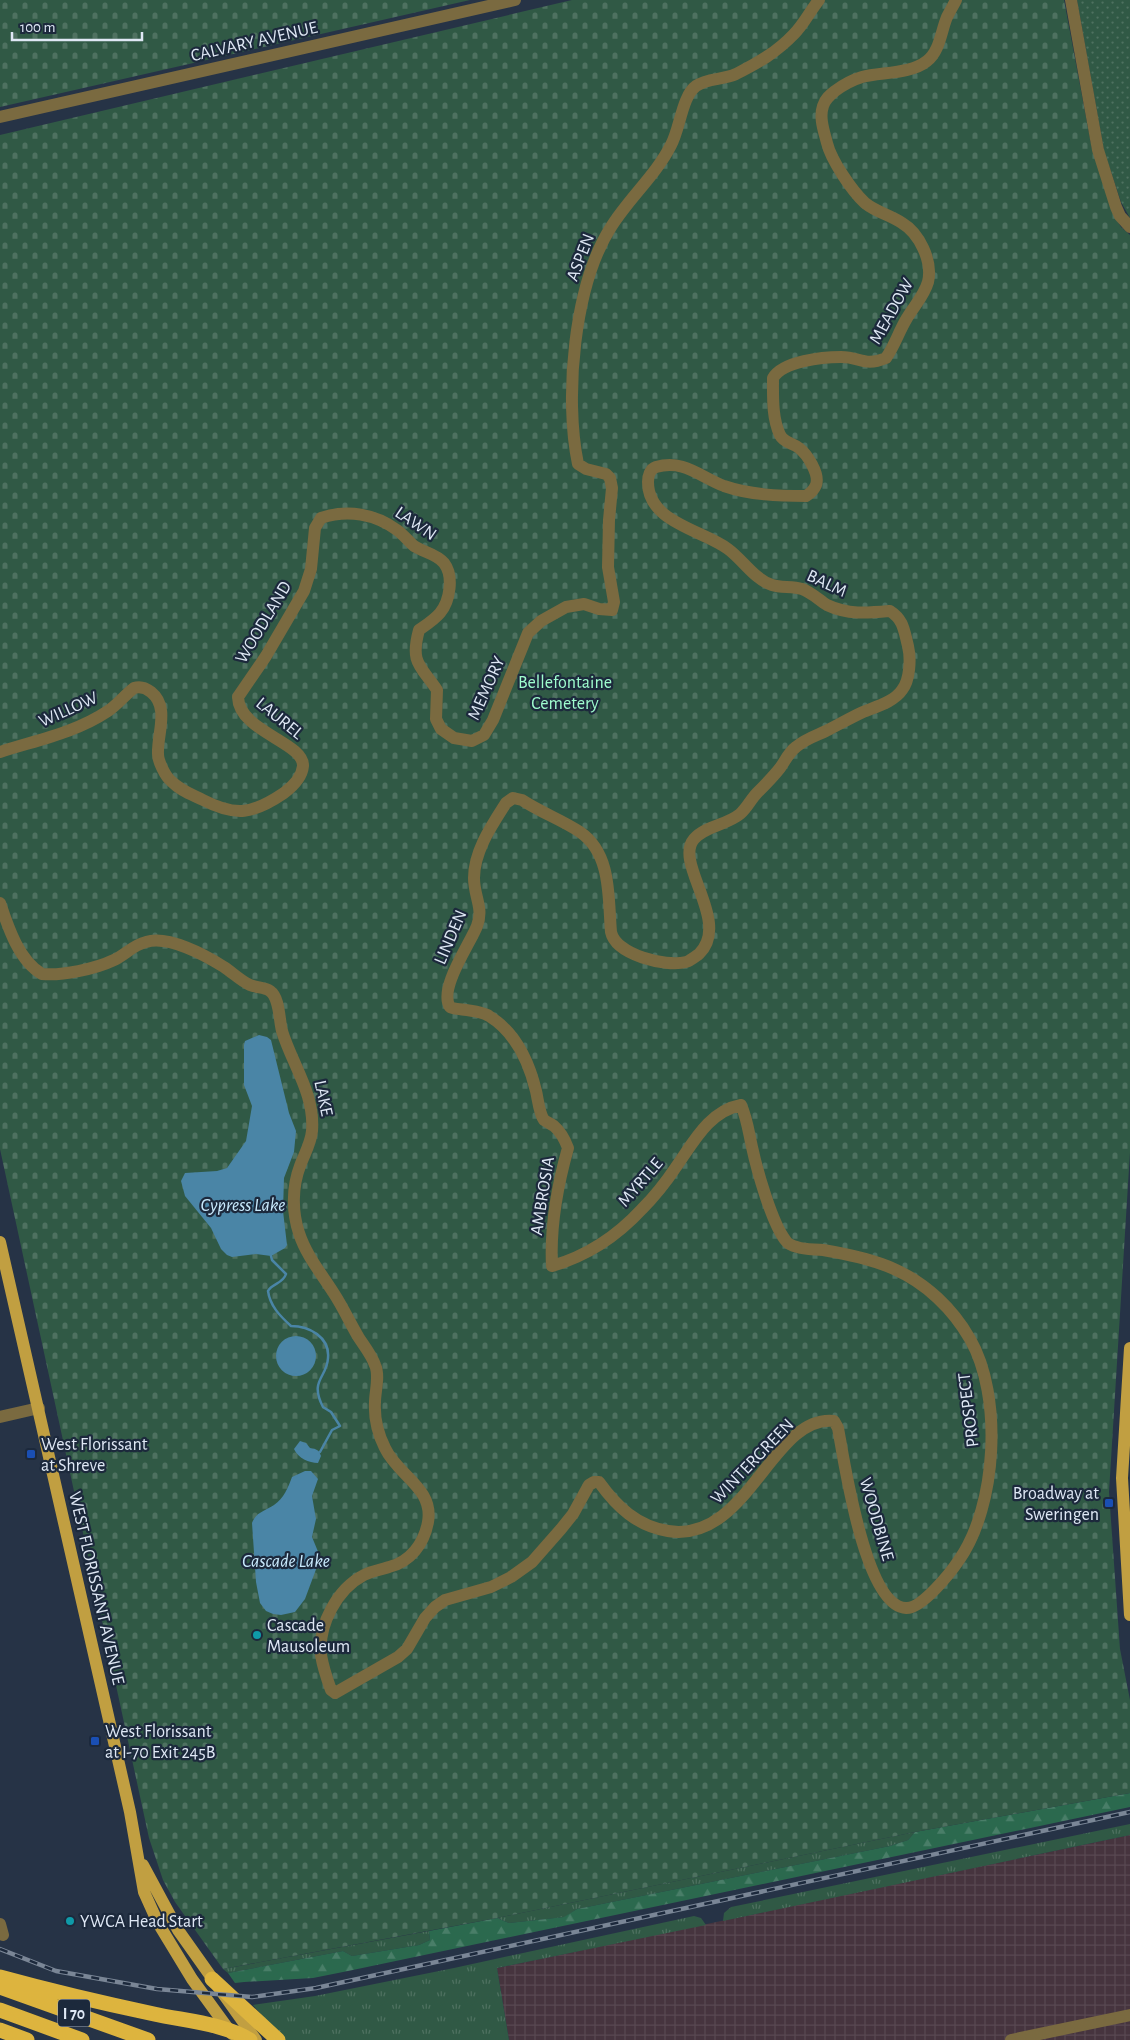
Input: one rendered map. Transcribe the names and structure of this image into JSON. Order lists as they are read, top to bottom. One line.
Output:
{"streets":{"highway":["I 70"],"main road":["WEST FLORISSANT AVENUE"],"street":["CALVARY AVENUE","ASPEN","MEADOW","LAWN","BALM","WOODLAND","MEMORY","WILLOW","LAUREL","LINDEN","LAKE","MYRTLE","AMBROSIA","PROSPECT","WINTERGREEN","WOODBINE"]},"crossings":[["ASPEN","MEMORY"],["MEADOW","BALM"],["LAWN","WOODLAND"],["LAWN","MEMORY"],["BALM","LINDEN"],["WOODLAND","LAUREL"],["WILLOW","LAUREL"],["LINDEN","AMBROSIA"],["LAKE","WINTERGREEN"],["MYRTLE","AMBROSIA"],["MYRTLE","PROSPECT"],["PROSPECT","WOODBINE"],["WINTERGREEN","WOODBINE"]],"water":["Cypress Lake","Cascade Lake"],"parks":["Bellefontaine Cemetery"],"places":{"transit":["West Florissant at Shreve","Broadway at Sweringen","West Florissant at I-70 Exit 245B"],"other":["Cascade Mausoleum","YWCA Head Start"]},"scale_bar":"100 m"}
